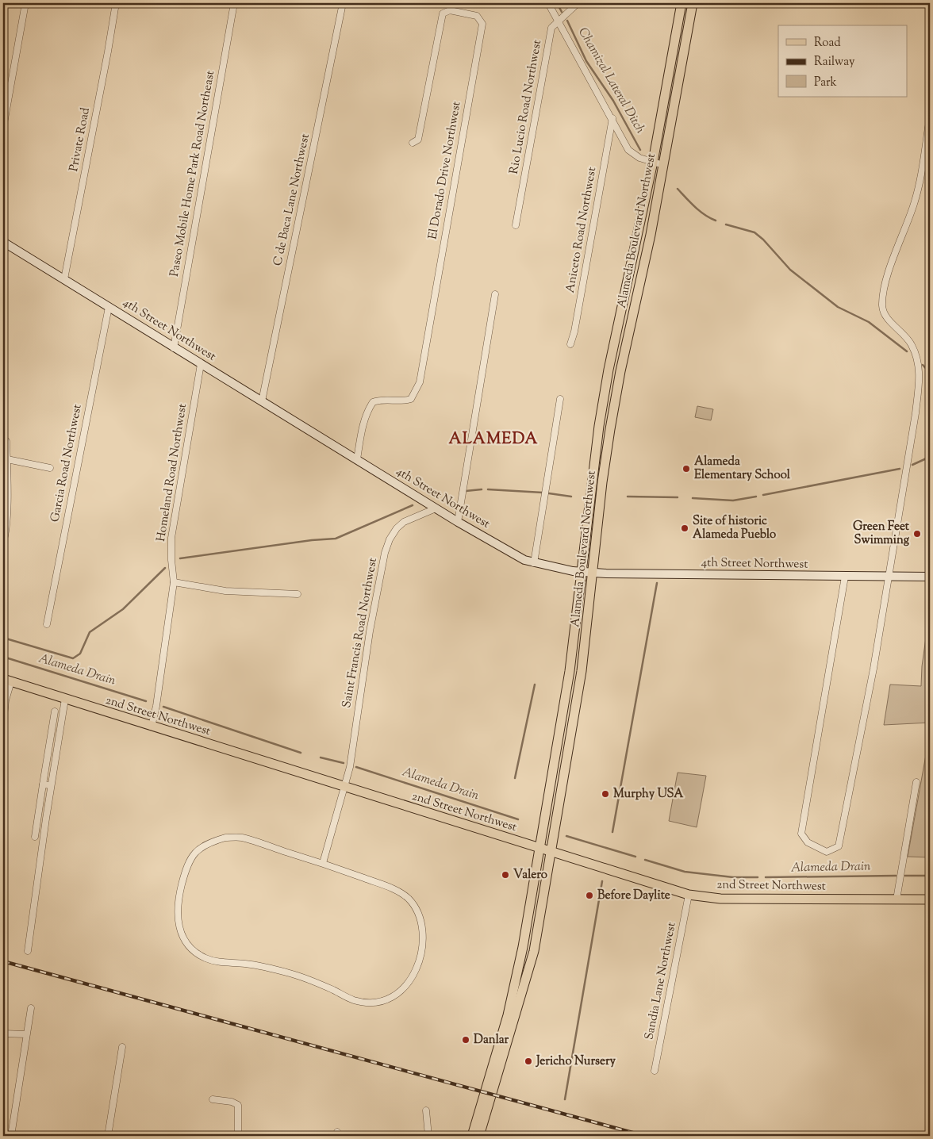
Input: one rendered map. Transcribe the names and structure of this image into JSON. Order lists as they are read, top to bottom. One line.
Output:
{"streets":{"main road":["Alameda Boulevard Northwest","4th Street Northwest","2nd Street Northwest"],"street":["Rio Lucio Road Northwest","Private Road","El Dorado Drive Northwest","Paseo Mobile Home Park Road Northeast","C de Baca Lane Northwest","Aniceto Road Northwest","Garcia Road Northwest","Homeland Road Northwest","Saint Francis Road Northwest","Sandia Lane Northwest"]},"crossings":[["Private Road","4th Street Northwest"],["El Dorado Drive Northwest","4th Street Northwest"],["Paseo Mobile Home Park Road Northeast","4th Street Northwest"],["C de Baca Lane Northwest","4th Street Northwest"],["Alameda Boulevard Northwest","4th Street Northwest"],["Alameda Boulevard Northwest","2nd Street Northwest"],["4th Street Northwest","Garcia Road Northwest"],["4th Street Northwest","Homeland Road Northwest"],["4th Street Northwest","Saint Francis Road Northwest"],["Homeland Road Northwest","2nd Street Northwest"],["Saint Francis Road Northwest","2nd Street Northwest"],["2nd Street Northwest","Sandia Lane Northwest"]],"districts":["ALAMEDA"],"water":["Chamizal Lateral Ditch","Alameda Drain"],"places":["Alameda Elementary School","Site of historic Alameda Pueblo","Green Feet Swimming","Murphy USA","Valero","Before Daylite","Danlar","Jericho Nursery"],"legend":["Road","Railway","Park"]}
